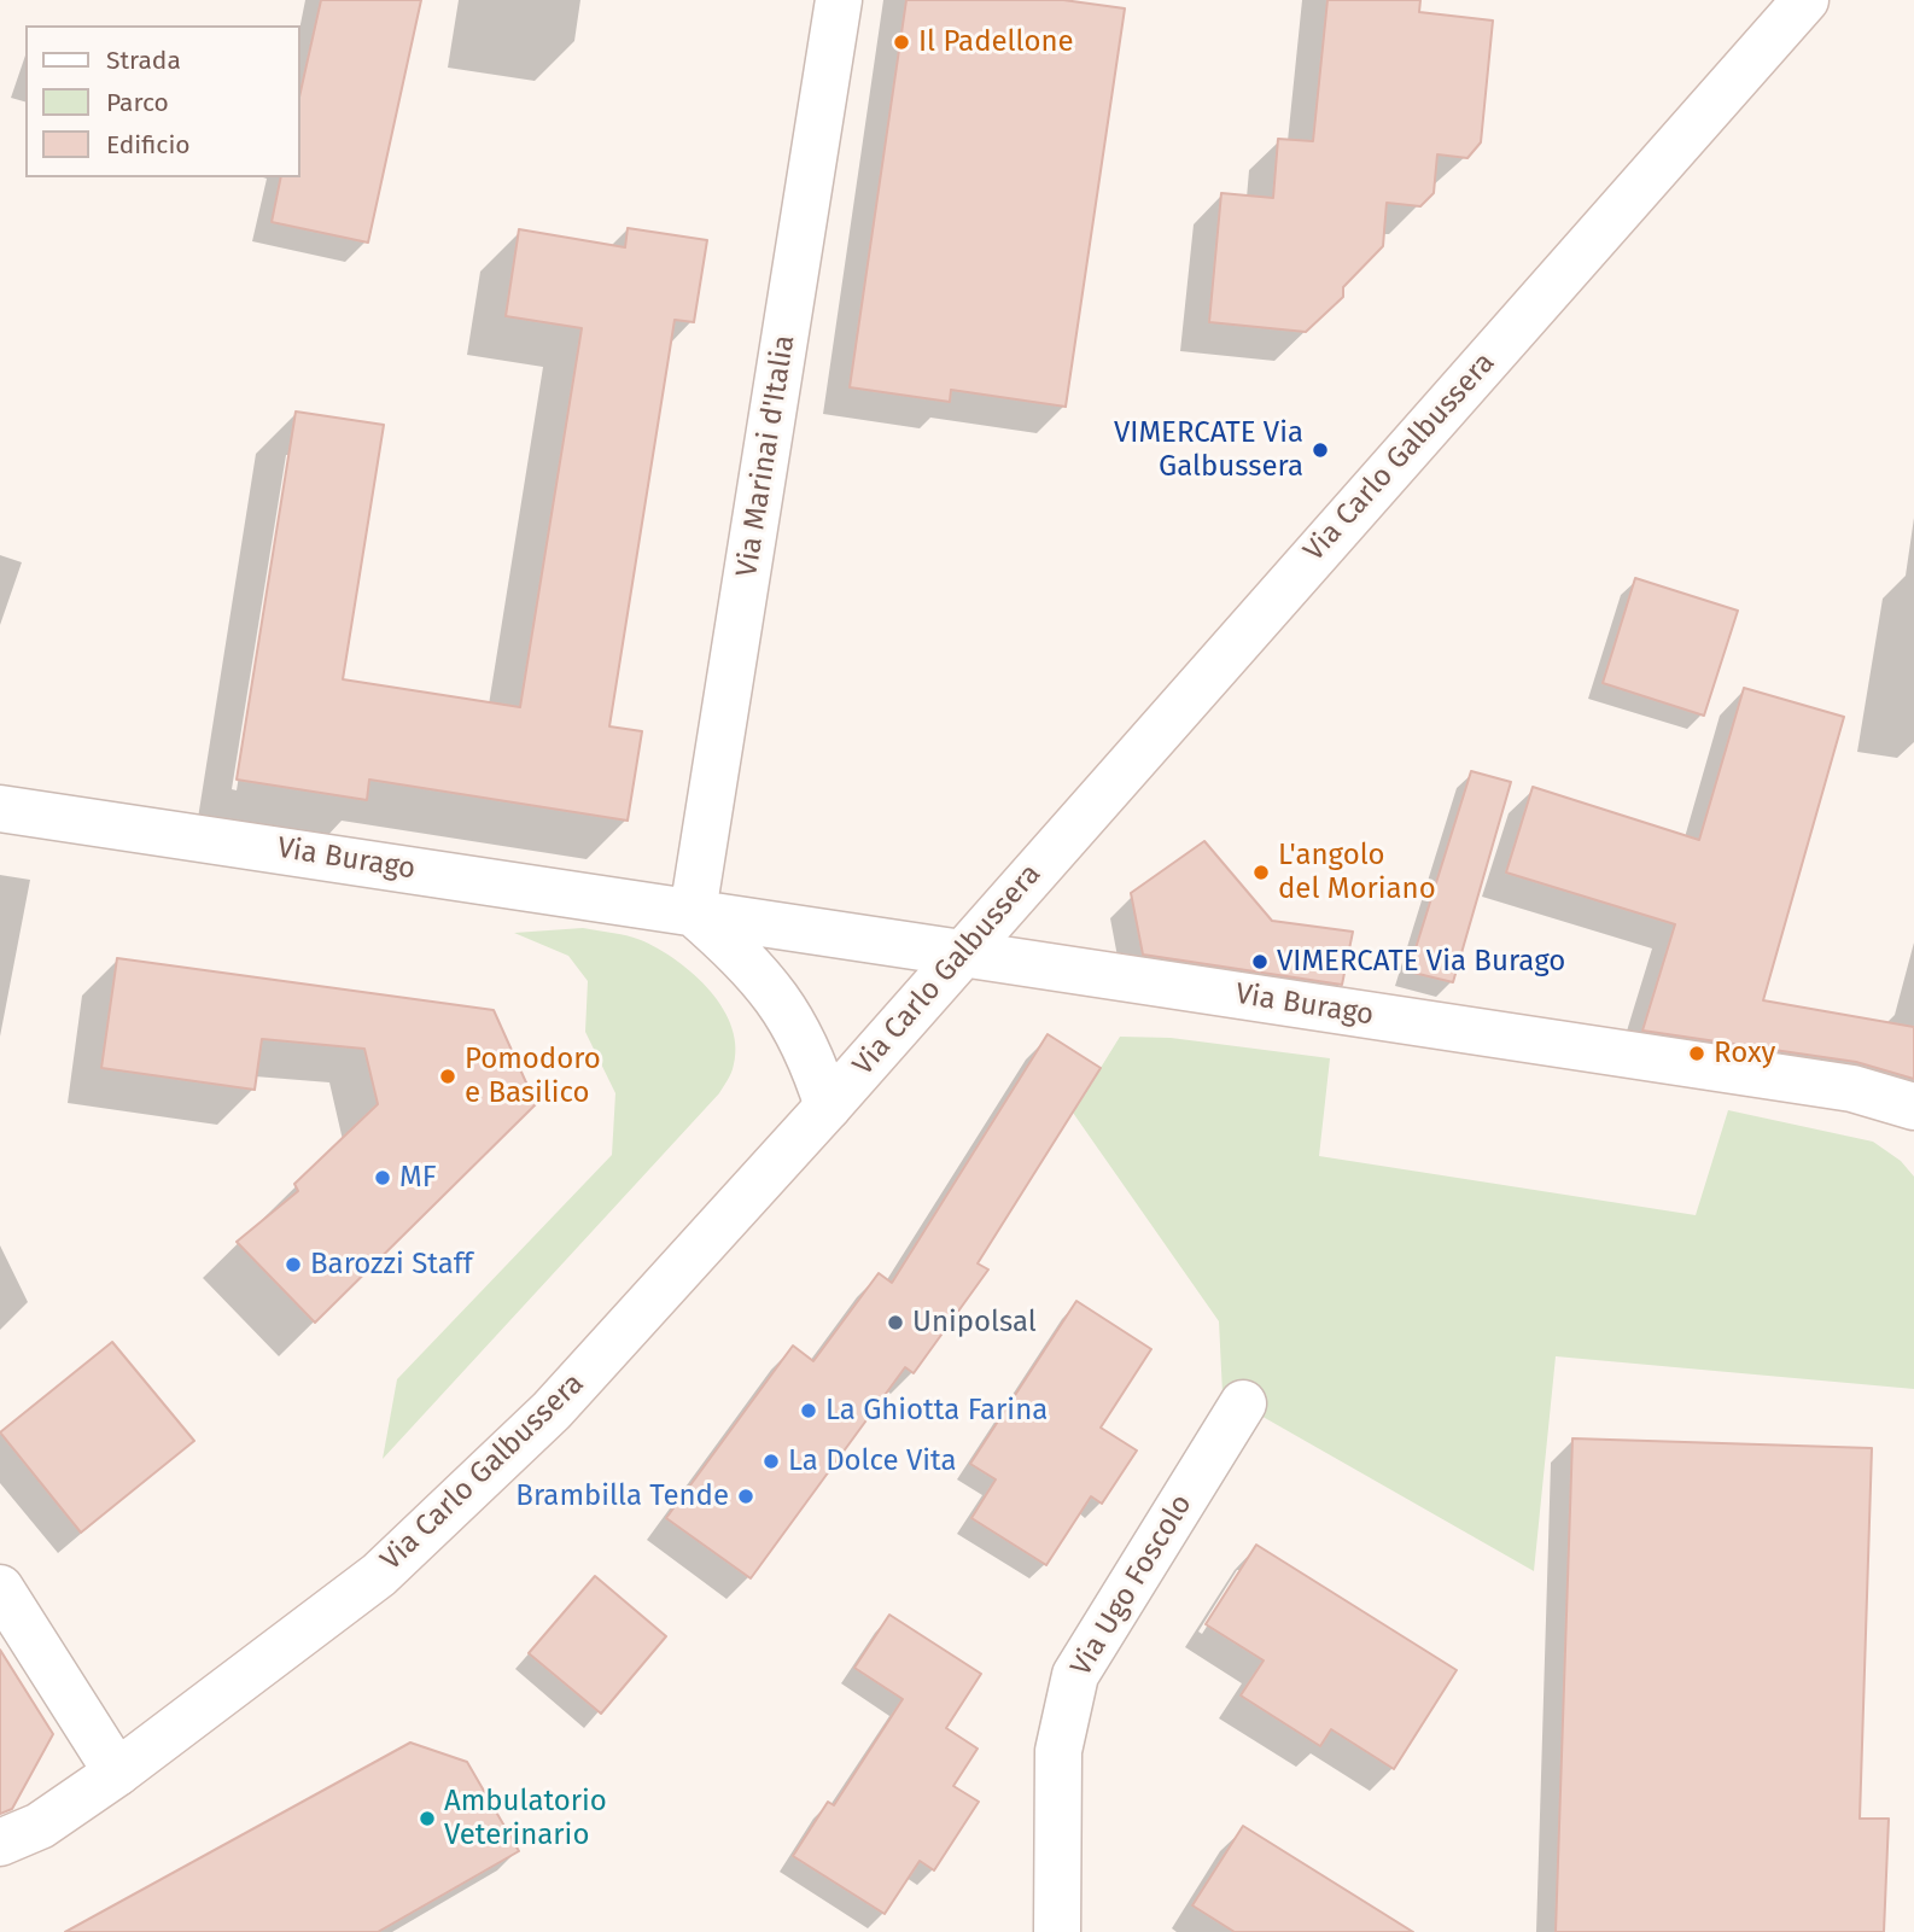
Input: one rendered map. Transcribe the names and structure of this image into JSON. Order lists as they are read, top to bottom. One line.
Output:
{"streets":{"street":["Via Marinai d'Italia","Via Carlo Galbussera","Via Burago","Via Ugo Foscolo"]},"crossings":[["Via Marinai d'Italia","Via Burago"],["Via Carlo Galbussera","Via Burago"]],"places":["Il Padellone","VIMERCATE Via Galbussera","L'angolo del Moriano","VIMERCATE Via Burago","Roxy","Pomodoro e Basilico","MF","Barozzi Staff","Unipolsal","La Ghiotta Farina","La Dolce Vita","Brambilla Tende","Ambulatorio Veterinario"],"legend":["Strada","Parco","Edificio"]}
